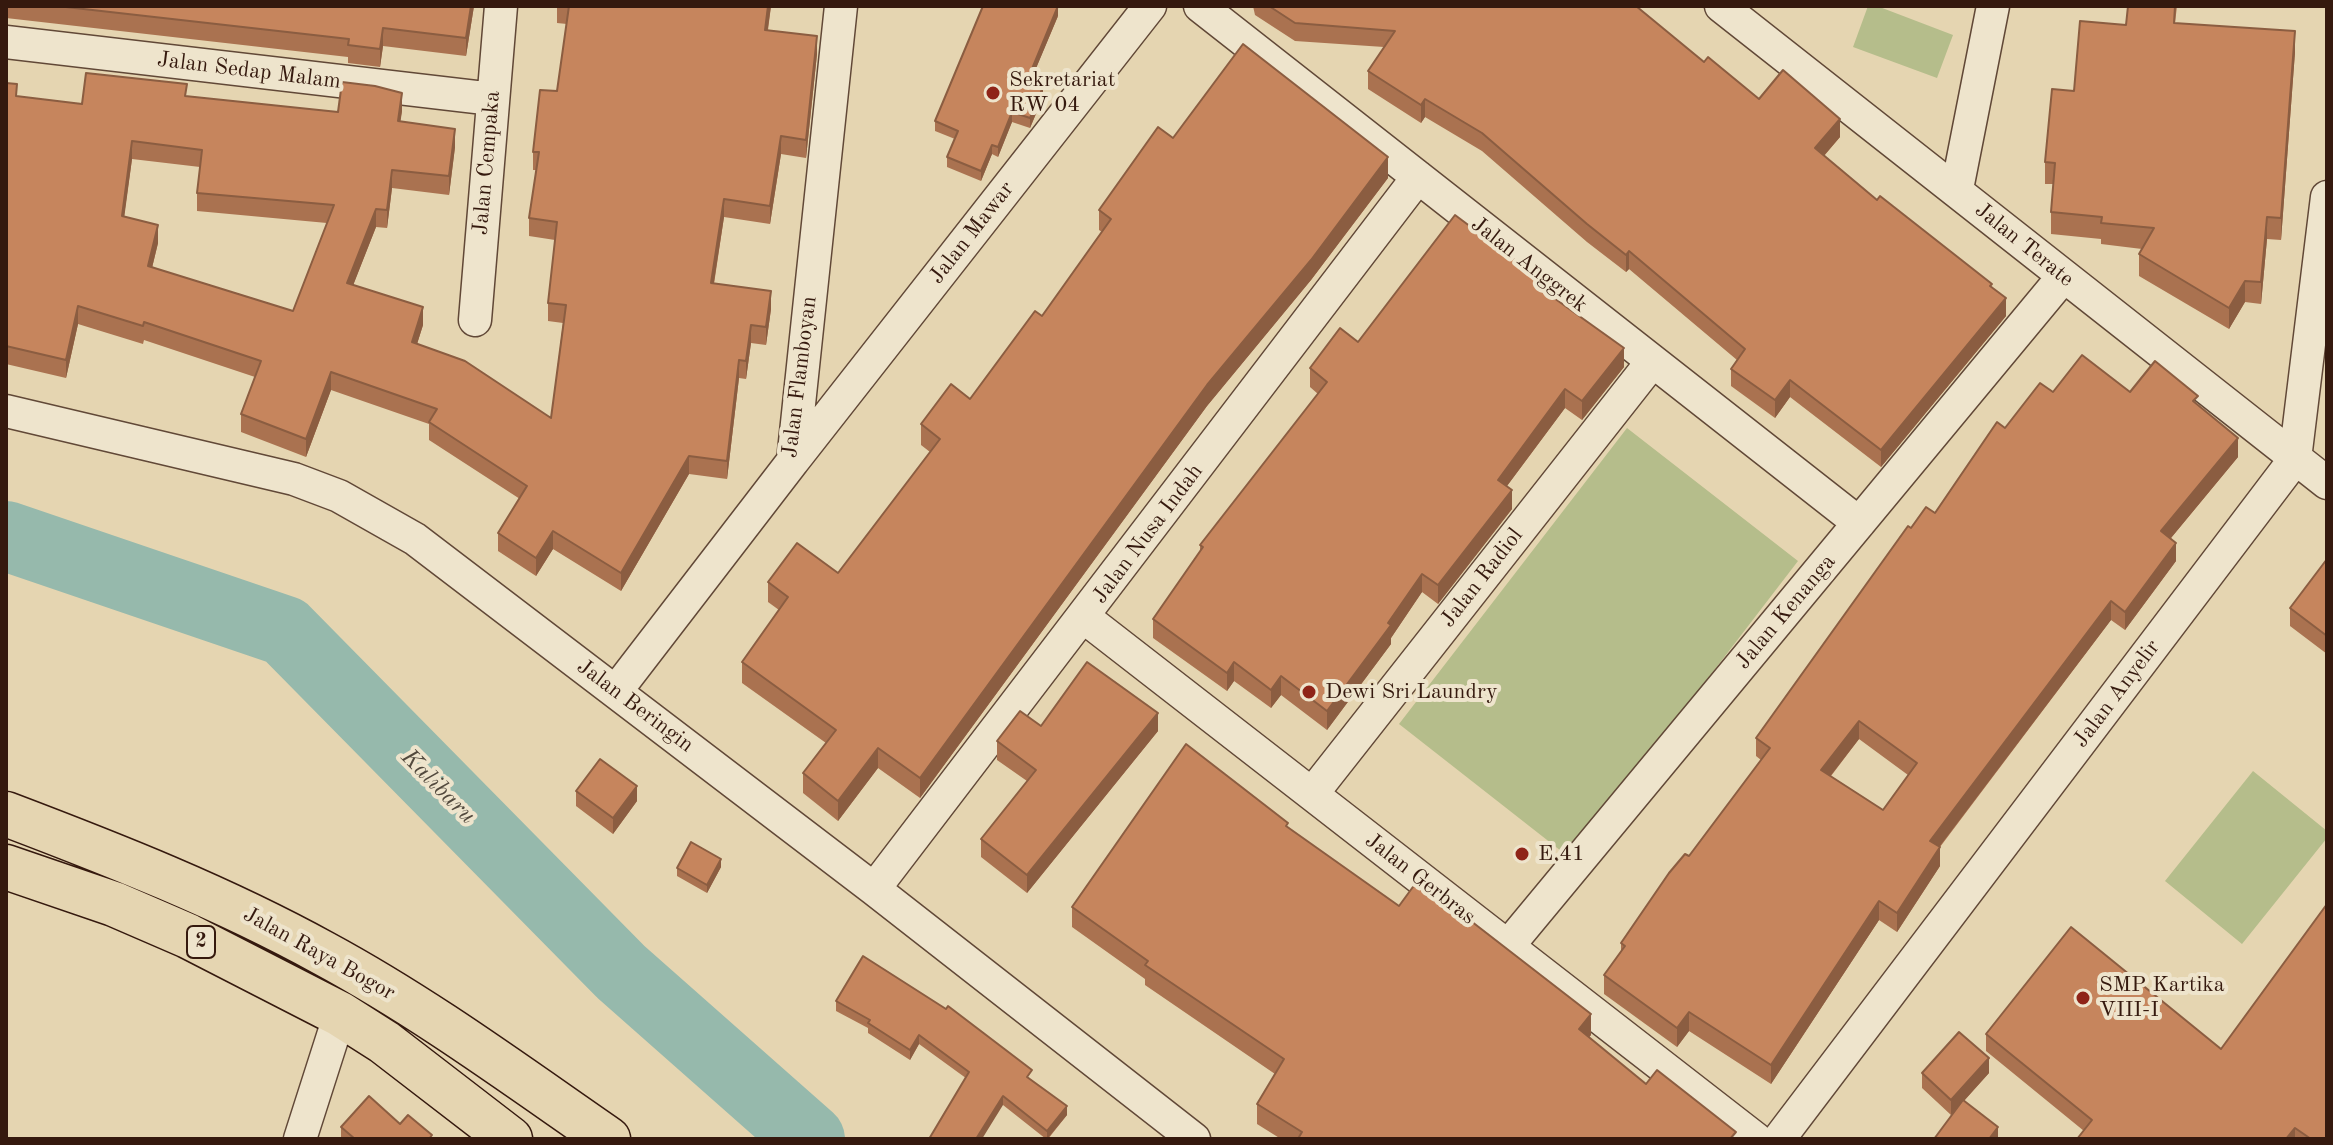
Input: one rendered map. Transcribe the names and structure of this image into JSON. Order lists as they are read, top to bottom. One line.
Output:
{"streets":{"highway":["2","Jalan Raya Bogor"],"street":["Jalan Sedap Malam","Jalan Cempaka","Jalan Mawar","Jalan Terate","Jalan Anggrek","Jalan Flamboyan","Jalan Nusa Indah","Jalan Radiol","Jalan Kenanga","Jalan Anyelir","Jalan Beringin","Jalan Gerbras"]},"crossings":[["Jalan Sedap Malam","Jalan Cempaka"],["Jalan Mawar","Jalan Flamboyan"],["Jalan Terate","Jalan Kenanga"],["Jalan Terate","Jalan Anyelir"],["Jalan Anggrek","Jalan Nusa Indah"],["Jalan Anggrek","Jalan Radiol"],["Jalan Anggrek","Jalan Kenanga"],["Jalan Flamboyan","Jalan Beringin"],["Jalan Nusa Indah","Jalan Beringin"],["Jalan Nusa Indah","Jalan Gerbras"],["Jalan Radiol","Jalan Gerbras"],["Jalan Kenanga","Jalan Gerbras"]],"water":["Kalibaru"],"places":["Sekretariat RW 04","Dewi Sri Laundry","E.41","SMP Kartika VIII-I"]}
